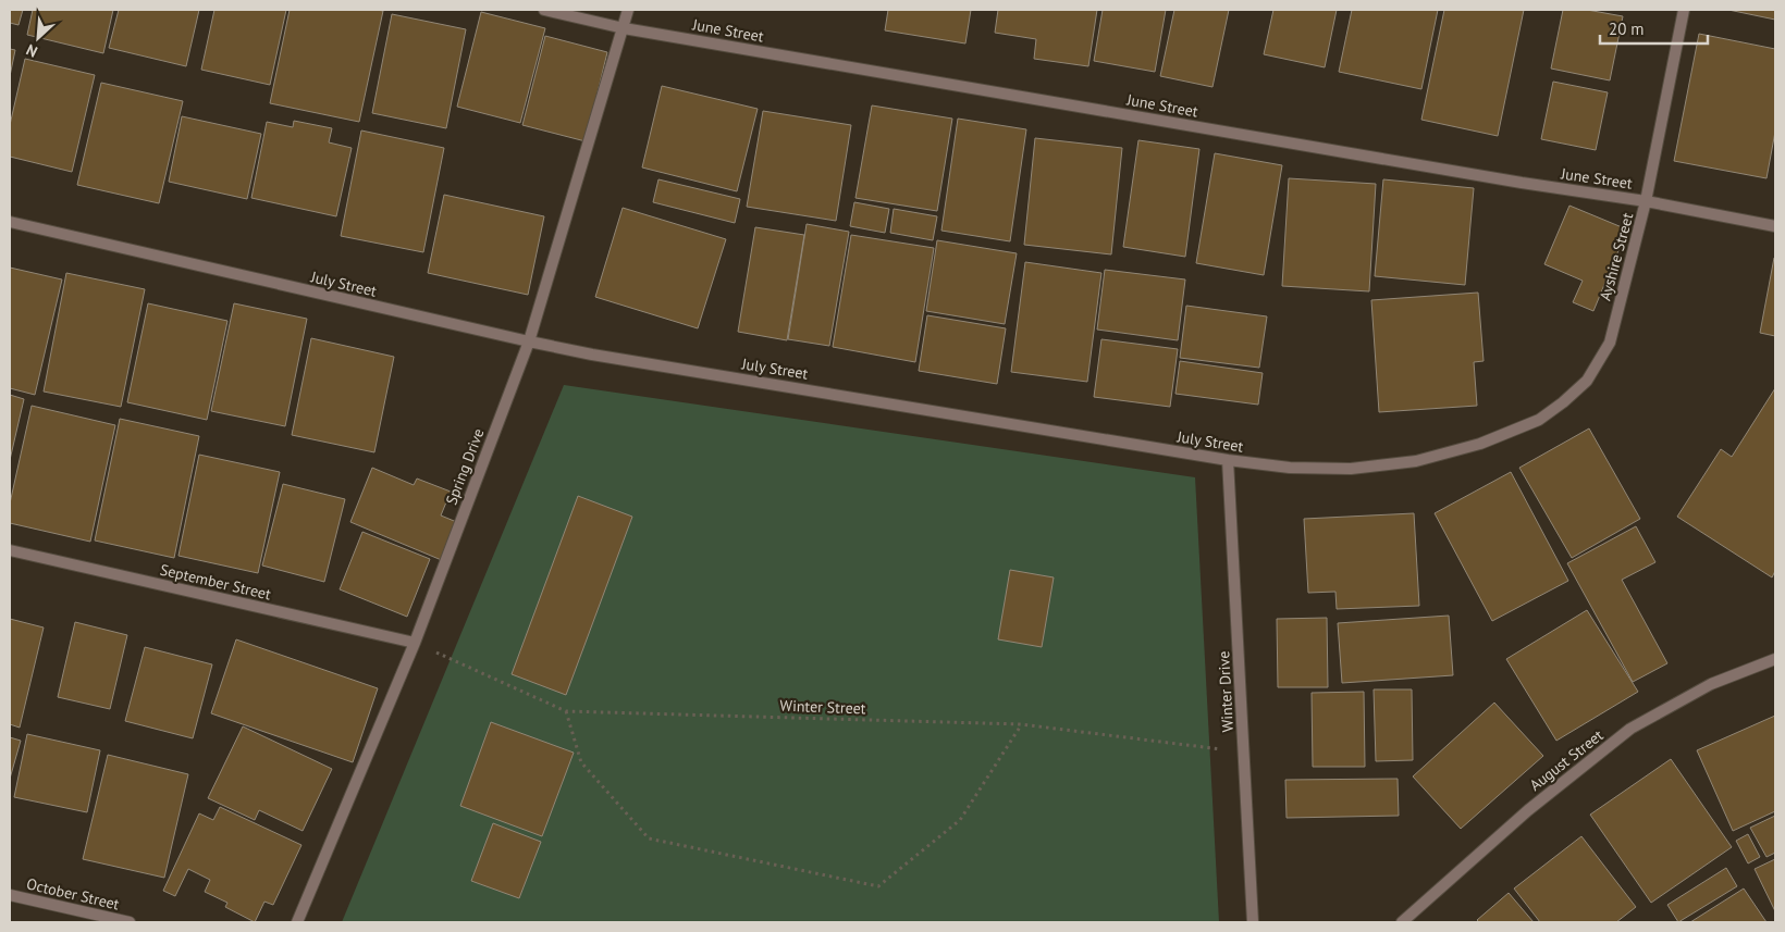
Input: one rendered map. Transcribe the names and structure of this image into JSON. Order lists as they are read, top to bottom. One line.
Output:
{"streets":{"street":["June Street","Ayshire Street","July Street","Spring Drive","September Street","Winter Drive","August Street","October Street"],"path":["Winter Street"]},"crossings":[["June Street","Ayshire Street"],["June Street","Spring Drive"],["Ayshire Street","July Street"],["July Street","Spring Drive"],["July Street","Winter Drive"],["Spring Drive","September Street"],["Spring Drive","Winter Street"],["September Street","Winter Street"],["Winter Drive","Winter Street"]],"scale_bar":"20 m","north":"bottom left"}
